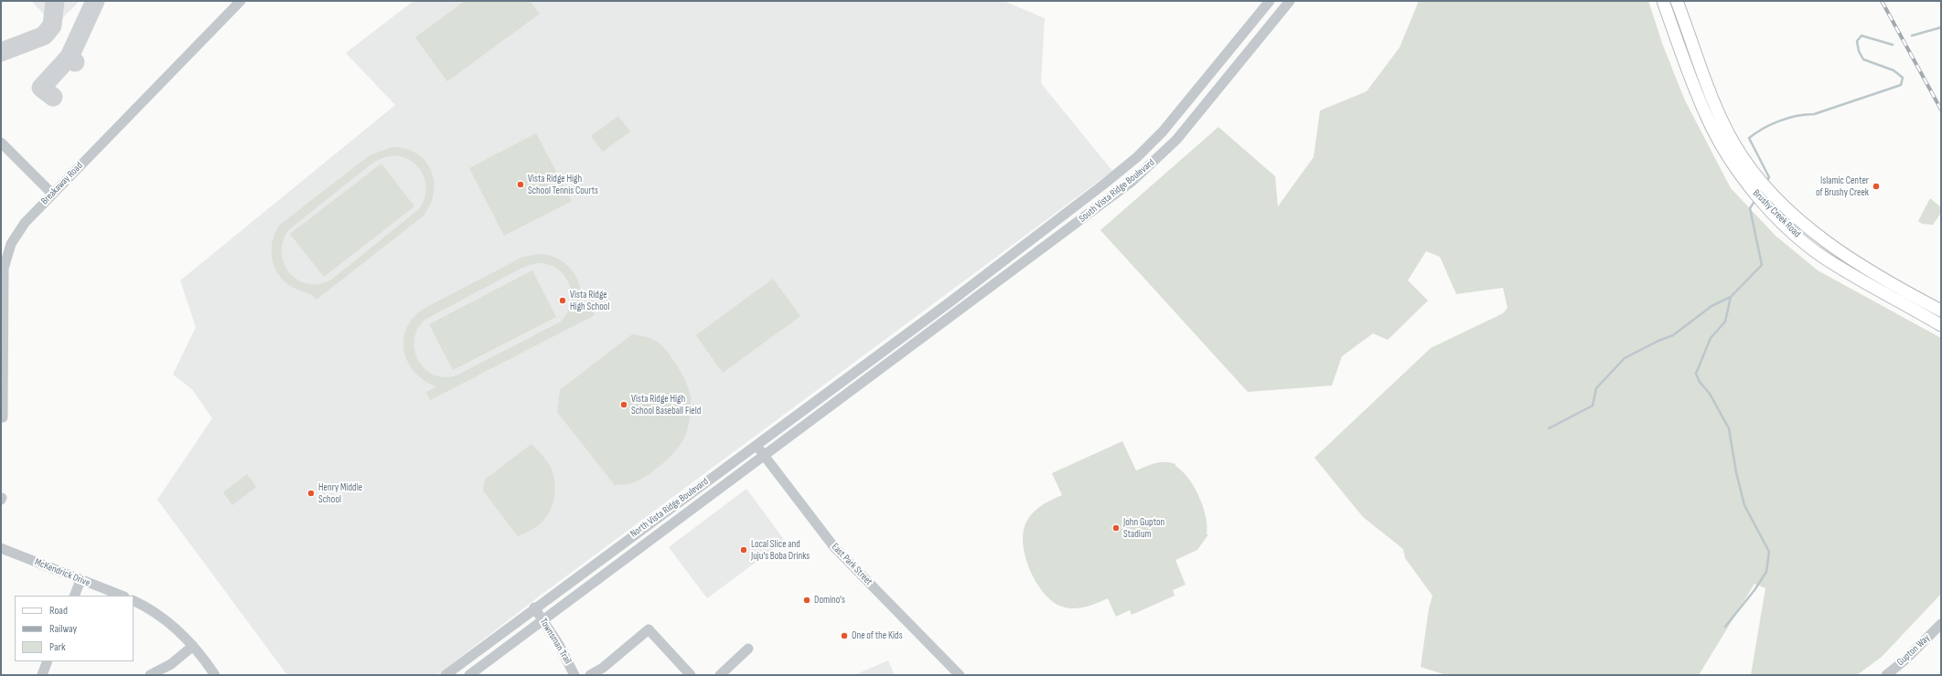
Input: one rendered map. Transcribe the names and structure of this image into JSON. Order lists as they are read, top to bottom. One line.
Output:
{"streets":{"main road":["Brushy Creek Road"],"street":["Breakaway Road","South Vista Ridge Boulevard","North Vista Ridge Boulevard","East Park Street","McKendrick Drive","Townsman Trail","Gupton Way"]},"crossings":[["South Vista Ridge Boulevard","North Vista Ridge Boulevard"],["North Vista Ridge Boulevard","East Park Street"],["North Vista Ridge Boulevard","Townsman Trail"]],"places":["Vista Ridge High School Tennis Courts","Islamic Center of Brushy Creek","Vista Ridge High School","Vista Ridge High School Baseball Field","Henry Middle School","John Gupton Stadium","Local Slice and Juju's Boba Drinks","Domino's","One of the Kids"],"legend":["Road","Railway","Park"]}
